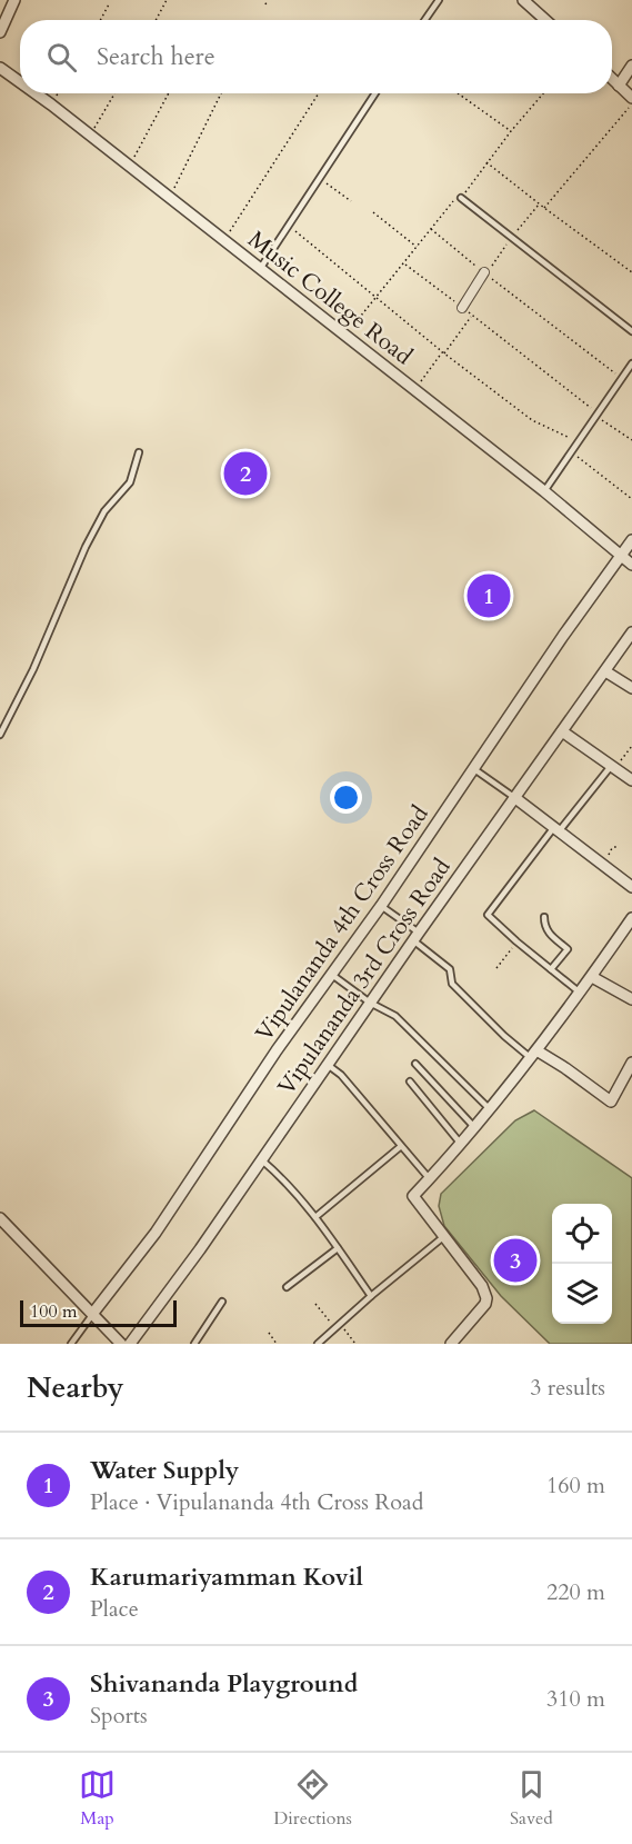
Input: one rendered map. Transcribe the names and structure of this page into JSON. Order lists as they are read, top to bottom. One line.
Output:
{"streets":{"street":["Music College Road","Vipulananda 4th Cross Road","Vipulananda 3rd Cross Road"]},"crossings":[["Music College Road","Vipulananda 4th Cross Road"]],"scale_bar":"100 m","page":{"search":"Search here","pins":["2","1","3"],"scale":"100 m","heading":["Nearby","3 results"],"list":[{"mark":"1","name":"Water Supply","note":"Place · Vipulananda 4th Cross Road","value":"160 m"},{"mark":"2","name":"Karumariyamman Kovil","note":"Place","value":"220 m"},{"mark":"3","name":"Shivananda Playground","note":"Sports","value":"310 m"}],"nav":["Map","Directions","Saved"]}}
